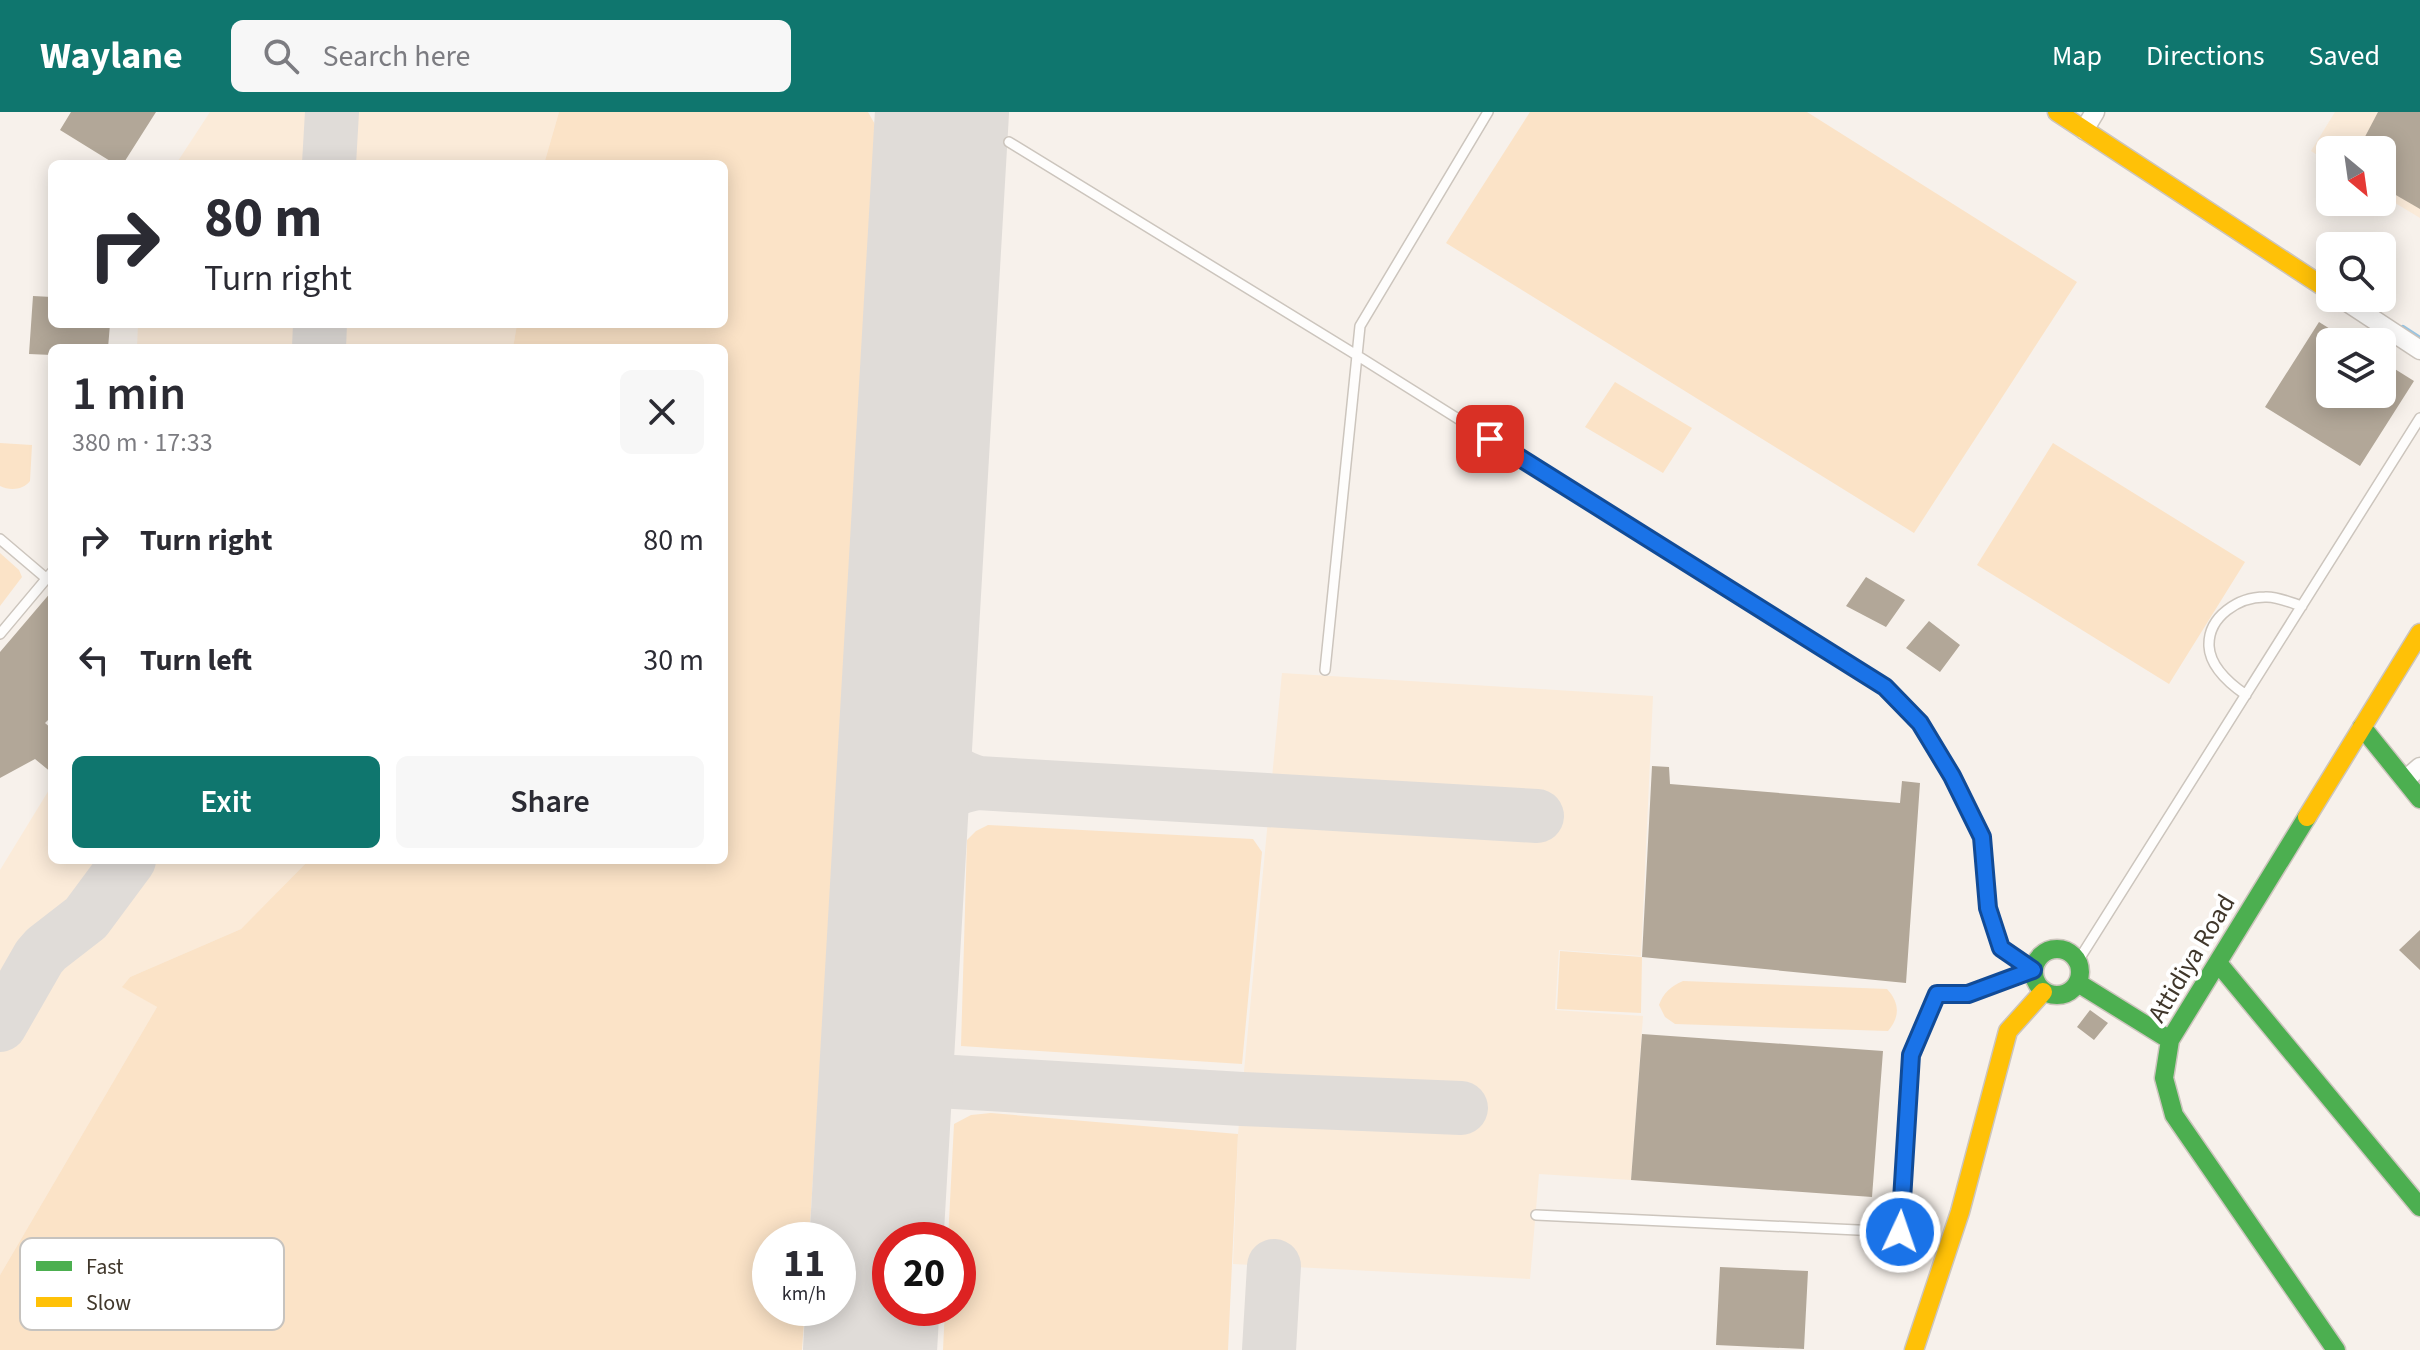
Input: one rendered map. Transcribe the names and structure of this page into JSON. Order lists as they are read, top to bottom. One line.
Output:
{"streets":{"main road":["Attidiya Road"]},"legend":["Fast","Slow"],"north":"bottom right","page":{"header":"Waylane","search":"Search here","nav":["Map","Directions","Saved"],"turn":["80 m","Turn right"],"heading":["1 min","380 m · 17:33"],"list":[{"name":"Turn right","value":"80 m"},{"name":"Turn left","value":"30 m"}],"buttons":["Exit","Share"],"speed":"11 km/h","limit":"20"}}
